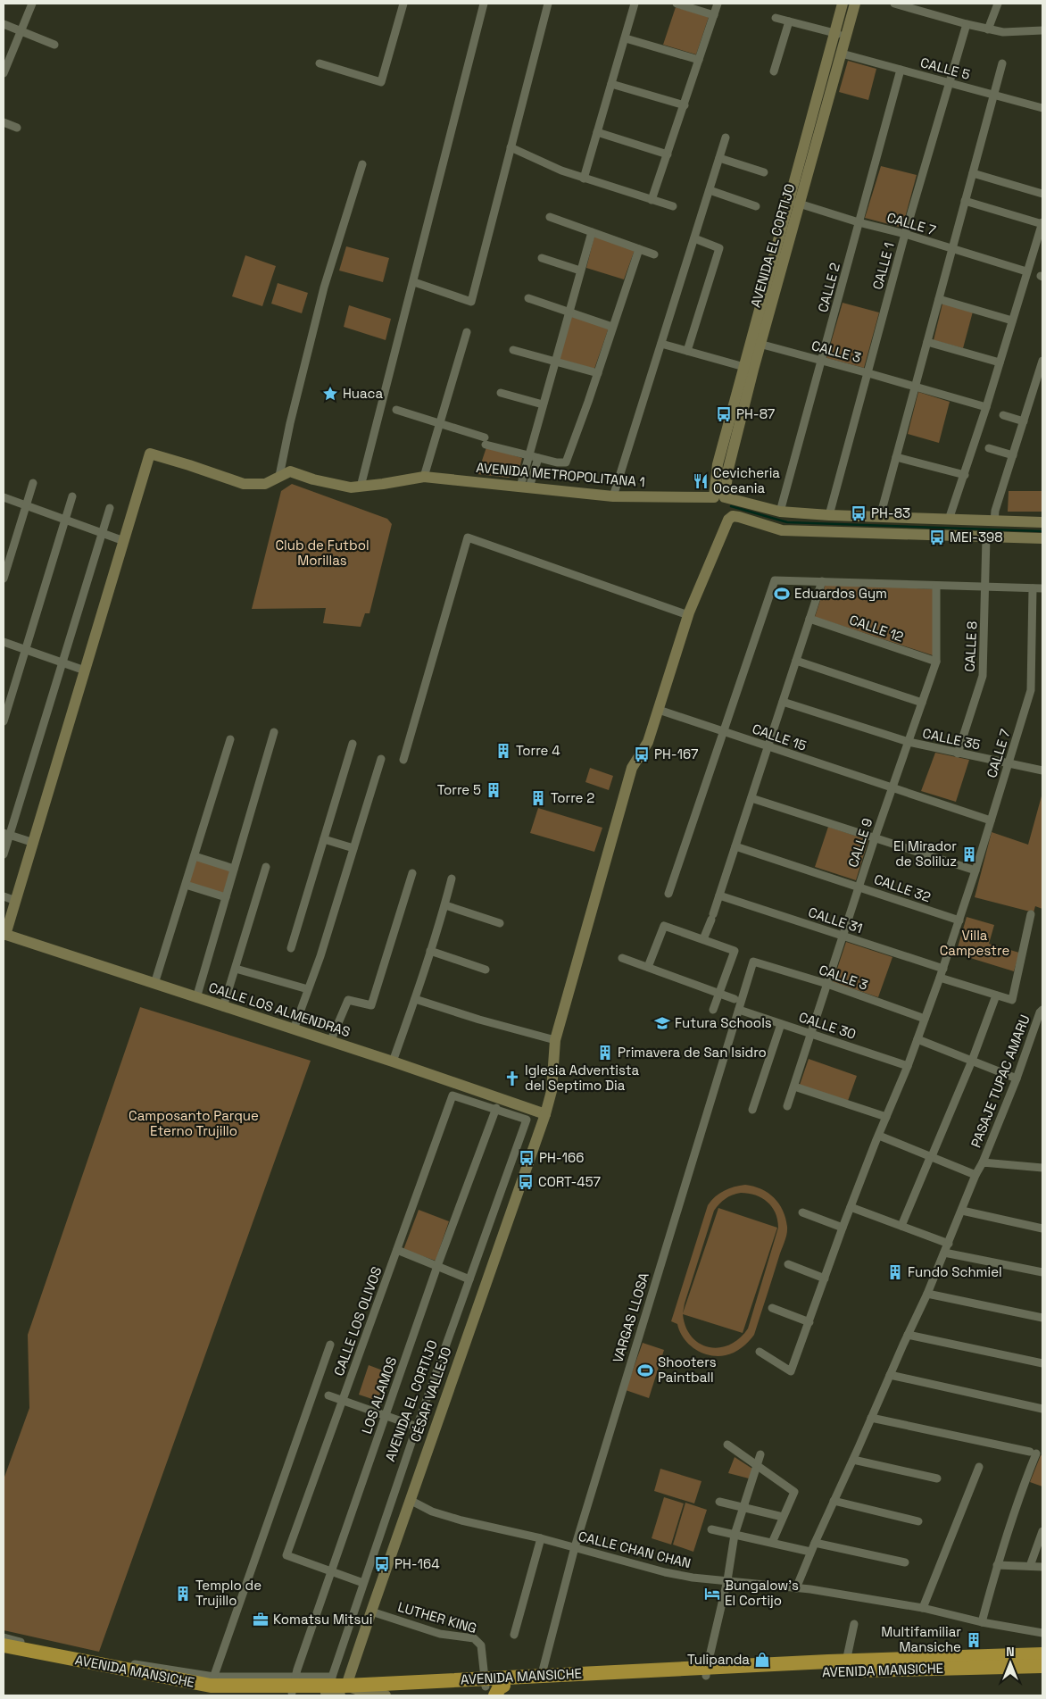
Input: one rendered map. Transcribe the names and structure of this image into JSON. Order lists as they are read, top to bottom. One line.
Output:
{"streets":{"highway":["AVENIDA MANSICHE"],"street":["CALLE 5","CALLE 7","AVENIDA EL CORTIJO","CALLE 1","CALLE 2","CALLE 3","AVENIDA METROPOLITANA 1","CALLE 12","CALLE 8","CALLE 15","CALLE 35","CALLE 9","CALLE 32","CALLE 31","CALLE LOS ALMENDRAS","CALLE 30","PASAJE TUPAC AMARU","VARGAS LLOSA","CALLE LOS OLIVOS","CÉSAR VALLEJO","LOS ALAMOS","CALLE CHAN CHAN","LUTHER KING"]},"crossings":[["CALLE 5","AVENIDA EL CORTIJO"],["CALLE 5","CALLE 1"],["CALLE 5","CALLE 2"],["CALLE 7","AVENIDA EL CORTIJO"],["CALLE 7","CALLE 1"],["CALLE 7","CALLE 2"],["CALLE 7","CALLE 3"],["CALLE 7","CALLE 15"],["CALLE 7","CALLE 35"],["CALLE 7","CALLE 32"],["CALLE 7","CALLE 31"],["CALLE 7","CALLE 30"],["AVENIDA EL CORTIJO","CALLE 3"],["AVENIDA EL CORTIJO","AVENIDA METROPOLITANA 1"],["AVENIDA EL CORTIJO","CALLE LOS OLIVOS"],["AVENIDA EL CORTIJO","CÉSAR VALLEJO"],["AVENIDA EL CORTIJO","LOS ALAMOS"],["AVENIDA EL CORTIJO","AVENIDA MANSICHE"],["CALLE 1","CALLE 3"],["CALLE 1","AVENIDA METROPOLITANA 1"],["CALLE 2","CALLE 3"],["CALLE 2","AVENIDA METROPOLITANA 1"],["CALLE 3","CALLE 9"],["CALLE 3","VARGAS LLOSA"],["AVENIDA METROPOLITANA 1","CALLE 8"],["AVENIDA METROPOLITANA 1","CÉSAR VALLEJO"],["CALLE 12","CALLE 9"],["CALLE 8","CALLE 35"],["CALLE 15","CALLE 9"],["CALLE 15","CÉSAR VALLEJO"],["CALLE 35","CALLE 9"],["CALLE 9","CALLE 32"],["CALLE 9","CALLE 31"],["CALLE 9","CALLE 30"],["CALLE LOS ALMENDRAS","CÉSAR VALLEJO"],["CALLE 30","VARGAS LLOSA"],["PASAJE TUPAC AMARU","CALLE CHAN CHAN"],["VARGAS LLOSA","CALLE CHAN CHAN"],["VARGAS LLOSA","AVENIDA MANSICHE"],["CALLE LOS OLIVOS","LOS ALAMOS"],["CÉSAR VALLEJO","CALLE CHAN CHAN"],["CÉSAR VALLEJO","LUTHER KING"],["CÉSAR VALLEJO","AVENIDA MANSICHE"],["LOS ALAMOS","AVENIDA MANSICHE"],["LUTHER KING","AVENIDA MANSICHE"]],"parks":["Club de Futbol Morillas","Villa Campestre","Camposanto Parque Eterno Trujillo"],"places":{"place":["Huaca"],"bus stop":["PH-87","PH-83","MEI-398","PH-167","PH-166","CORT-457","PH-164"],"restaurant":["Cevicheria Oceania"],"sports":["Eduardos Gym","Shooters Paintball"],"building":["Torre 4","Torre 5","Torre 2","El Mirador de Soliluz","Primavera de San Isidro","Fundo Schmiel","Templo de Trujillo","Multifamiliar Mansiche"],"school or university":["Futura Schools"],"church":["Iglesia Adventista del Septimo Dia"],"hotel":["Bungalow's El Cortijo"],"office":["Komatsu Mitsui"],"shop":["Tulipanda"]},"north":"top"}
